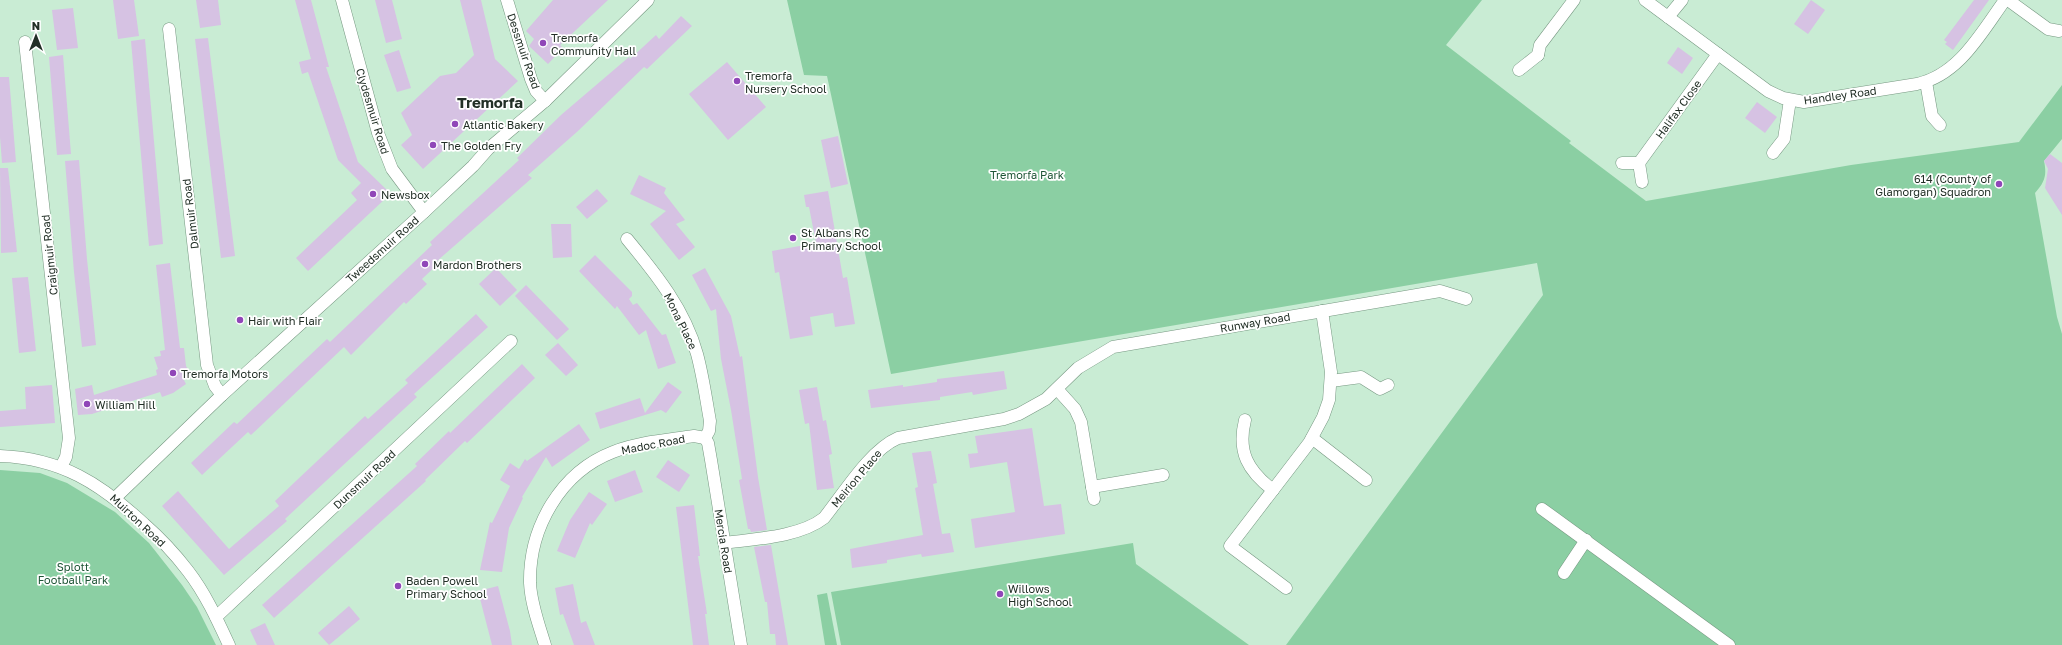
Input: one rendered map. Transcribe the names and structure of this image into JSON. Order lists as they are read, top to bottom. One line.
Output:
{"streets":{"street":["Dessmuir Road","Handley Road","Halifax Close","Clydesmuir Road","Dalmuir Road","Tweedsmuir Road","Craigmuir Road","Mona Place","Runway Road","Madoc Road","Meirion Place","Dunsmuir Road","Muirton Road","Mercia Road"]},"crossings":[["Dessmuir Road","Tweedsmuir Road"],["Handley Road","Halifax Close"],["Clydesmuir Road","Tweedsmuir Road"],["Dalmuir Road","Tweedsmuir Road"],["Tweedsmuir Road","Muirton Road"],["Craigmuir Road","Muirton Road"],["Mona Place","Madoc Road"],["Mona Place","Mercia Road"],["Runway Road","Meirion Place"],["Madoc Road","Mercia Road"],["Meirion Place","Mercia Road"],["Dunsmuir Road","Muirton Road"]],"districts":["Tremorfa"],"parks":["Tremorfa Park","Splott Football Park"],"places":["Tremorfa Community Hall","Tremorfa Nursery School","Atlantic Bakery","The Golden Fry","614 (County of Glamorgan) Squadron","Newsbox","St Albans RC Primary School","Mardon Brothers","Hair with Flair","Tremorfa Motors","William Hill","Baden Powell Primary School","Willows High School"],"north":"top"}
